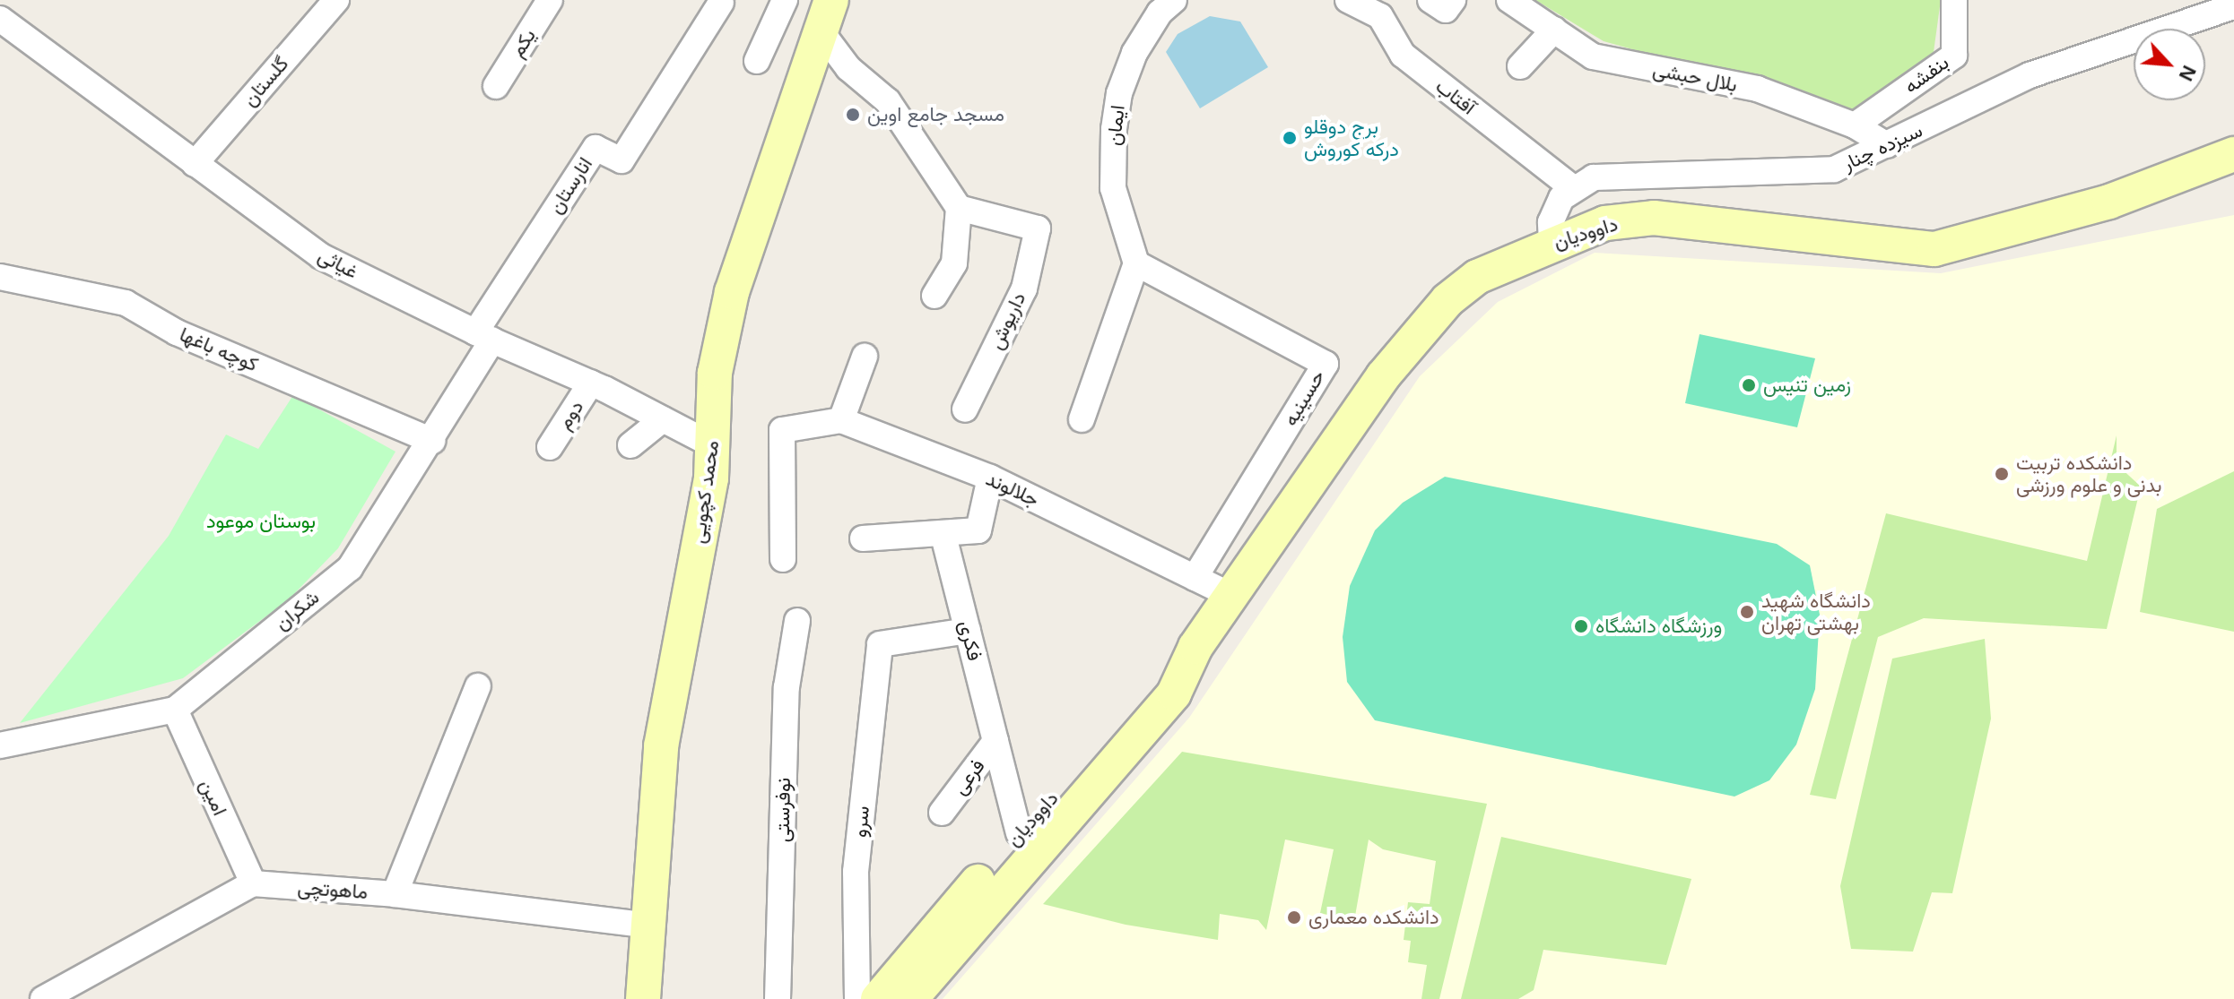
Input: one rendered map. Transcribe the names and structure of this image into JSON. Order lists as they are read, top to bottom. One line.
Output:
{"streets":{"street":["یکم","بنفشه","بلال حبشی","گلستان","آفتاب","ایمان","سیزده چنار","انارستان","داوودیان","غیاثی","داریوش","کوچه باغها","حسینیه","دوم","جلالوند","محمد کچویی","شکران","فکری","فرعی","امین","نوفرستی","سرو","ماهوتچی"]},"crossings":[["بنفشه","بلال حبشی"],["بلال حبشی","سیزده چنار"],["گلستان","غیاثی"],["آفتاب","سیزده چنار"],["ایمان","حسینیه"],["انارستان","غیاثی"],["انارستان","شکران"],["داوودیان","جلالوند"],["داوودیان","فکری"],["غیاثی","دوم"],["غیاثی","محمد کچویی"],["غیاثی","شکران"],["کوچه باغها","شکران"],["حسینیه","جلالوند"],["محمد کچویی","ماهوتچی"],["شکران","امین"],["فکری","فرعی"],["فکری","سرو"],["امین","ماهوتچی"]],"parks":["بوستان موعود"],"places":["مسجد جامع اوین","برج دوقلو درکه کوروش","زمین تنیس","دانشکده تربیت بدنی و علوم ورزشی","دانشگاه شهید بهشتی تهران","ورزشگاه دانشگاه","دانشکده معماری"],"north":"bottom right"}
